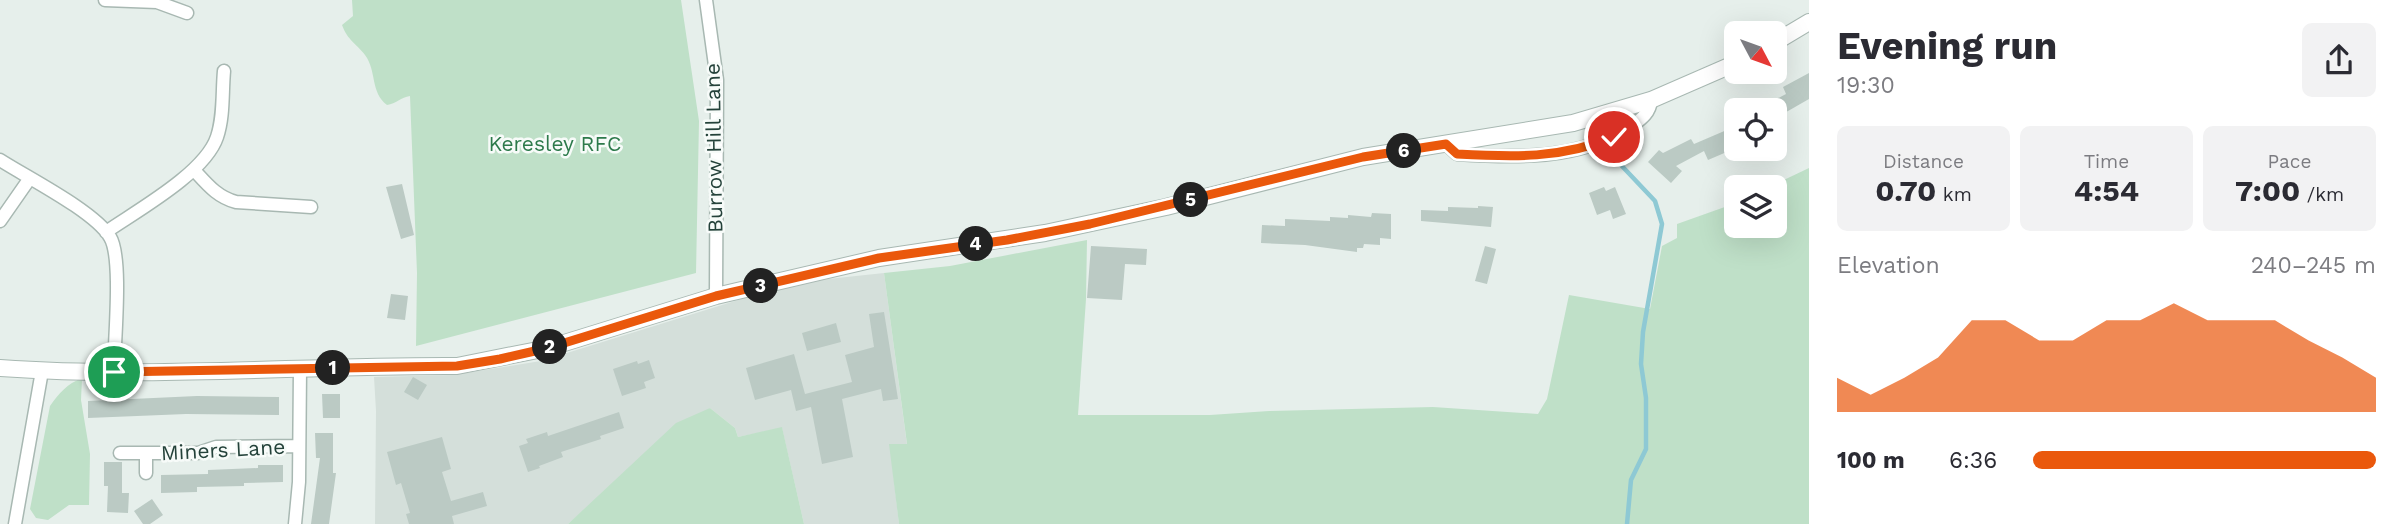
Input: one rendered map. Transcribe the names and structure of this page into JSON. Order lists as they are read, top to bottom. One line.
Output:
{"streets":{"street":["Burrow Hill Lane","Miners Lane"]},"parks":["Keresley RFC"],"north":"bottom right","page":{"heading":["Evening run","19:30"],"stats":[["Distance","0.70 km"],["Time","4:54"],["Pace","7:00 /km"]],"pins":["6","5","4","3","2","1"],"chart":["Elevation","240–245 m"],"list":[{"name":"100 m","note":"6:36"}]}}
